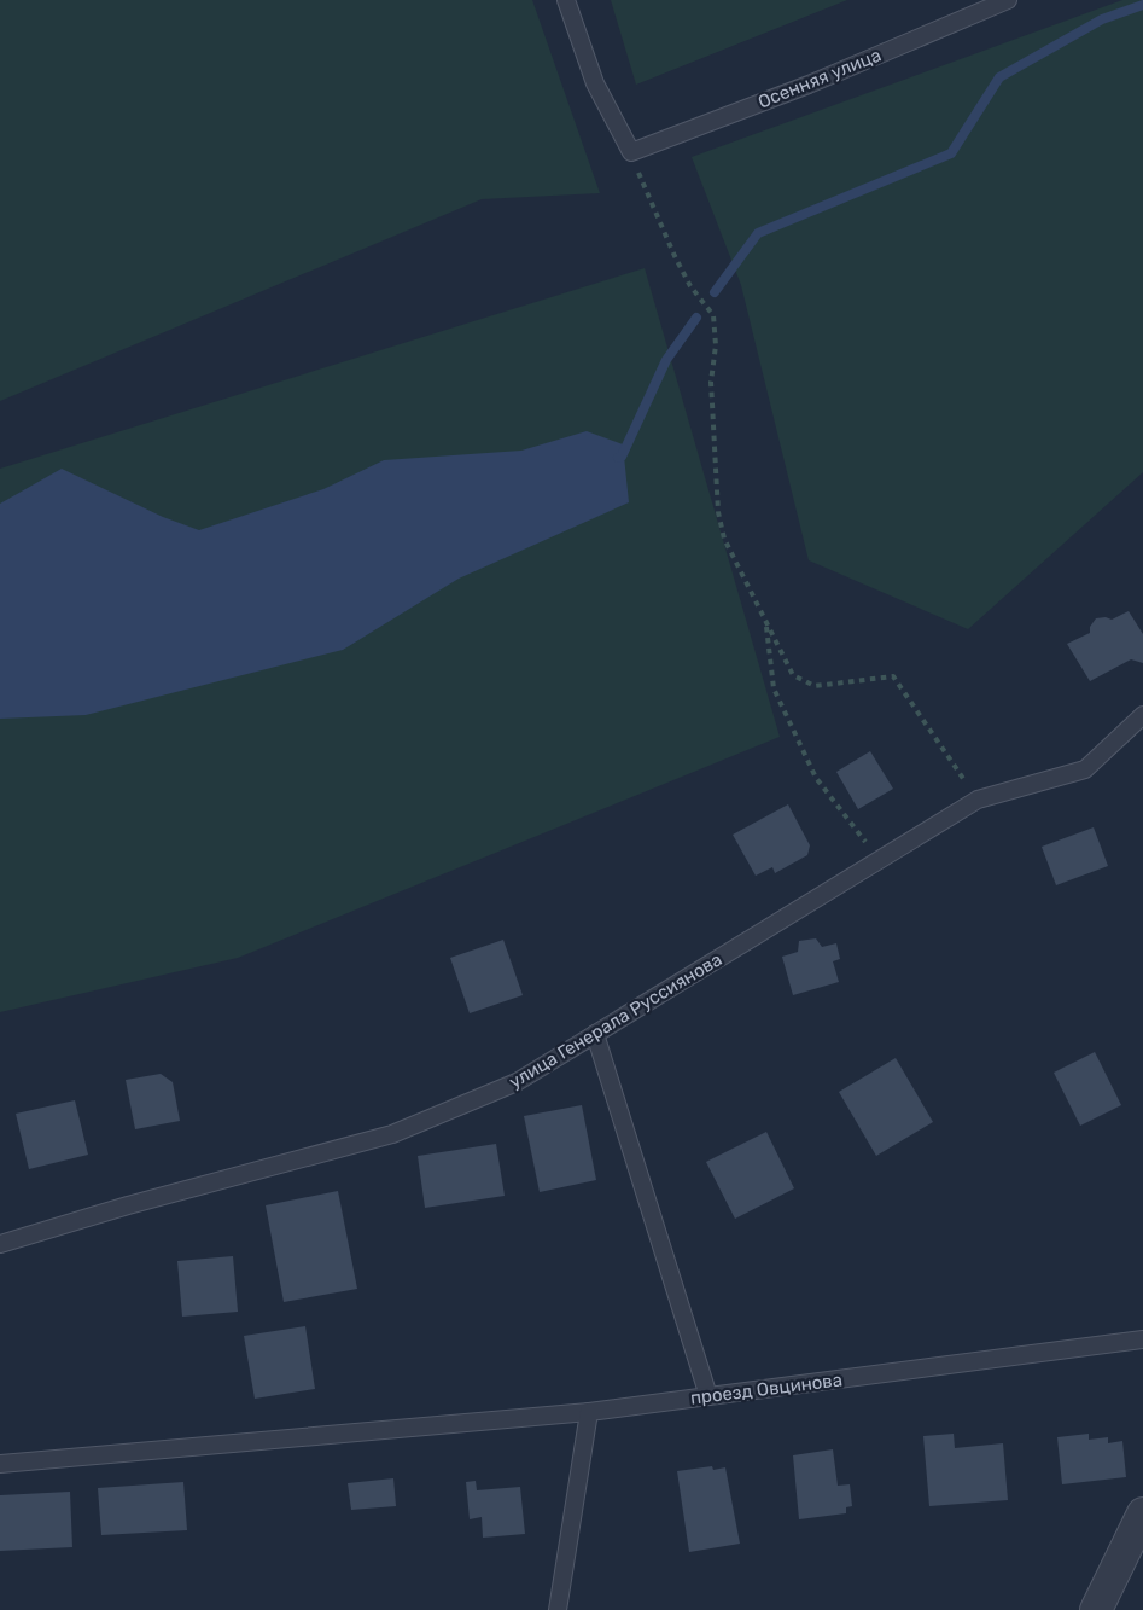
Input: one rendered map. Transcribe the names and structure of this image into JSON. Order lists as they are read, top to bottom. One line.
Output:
{"streets":{"lane":["Осенняя улица","улица Генерала Руссиянова","проезд Овцинова"]}}
